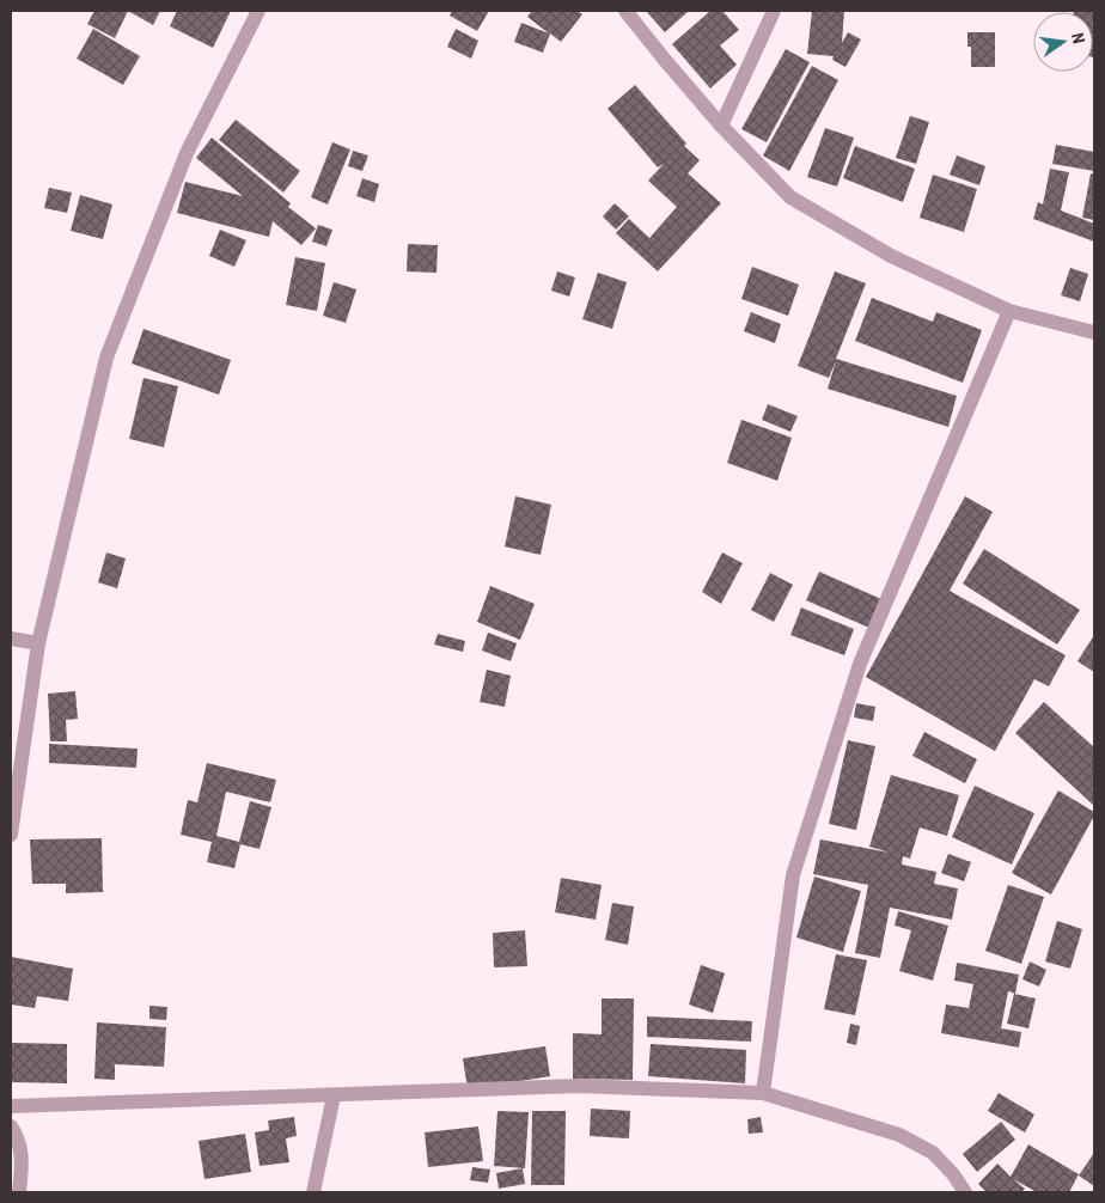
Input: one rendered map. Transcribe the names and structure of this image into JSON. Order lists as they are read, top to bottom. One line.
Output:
{"north":"right"}
